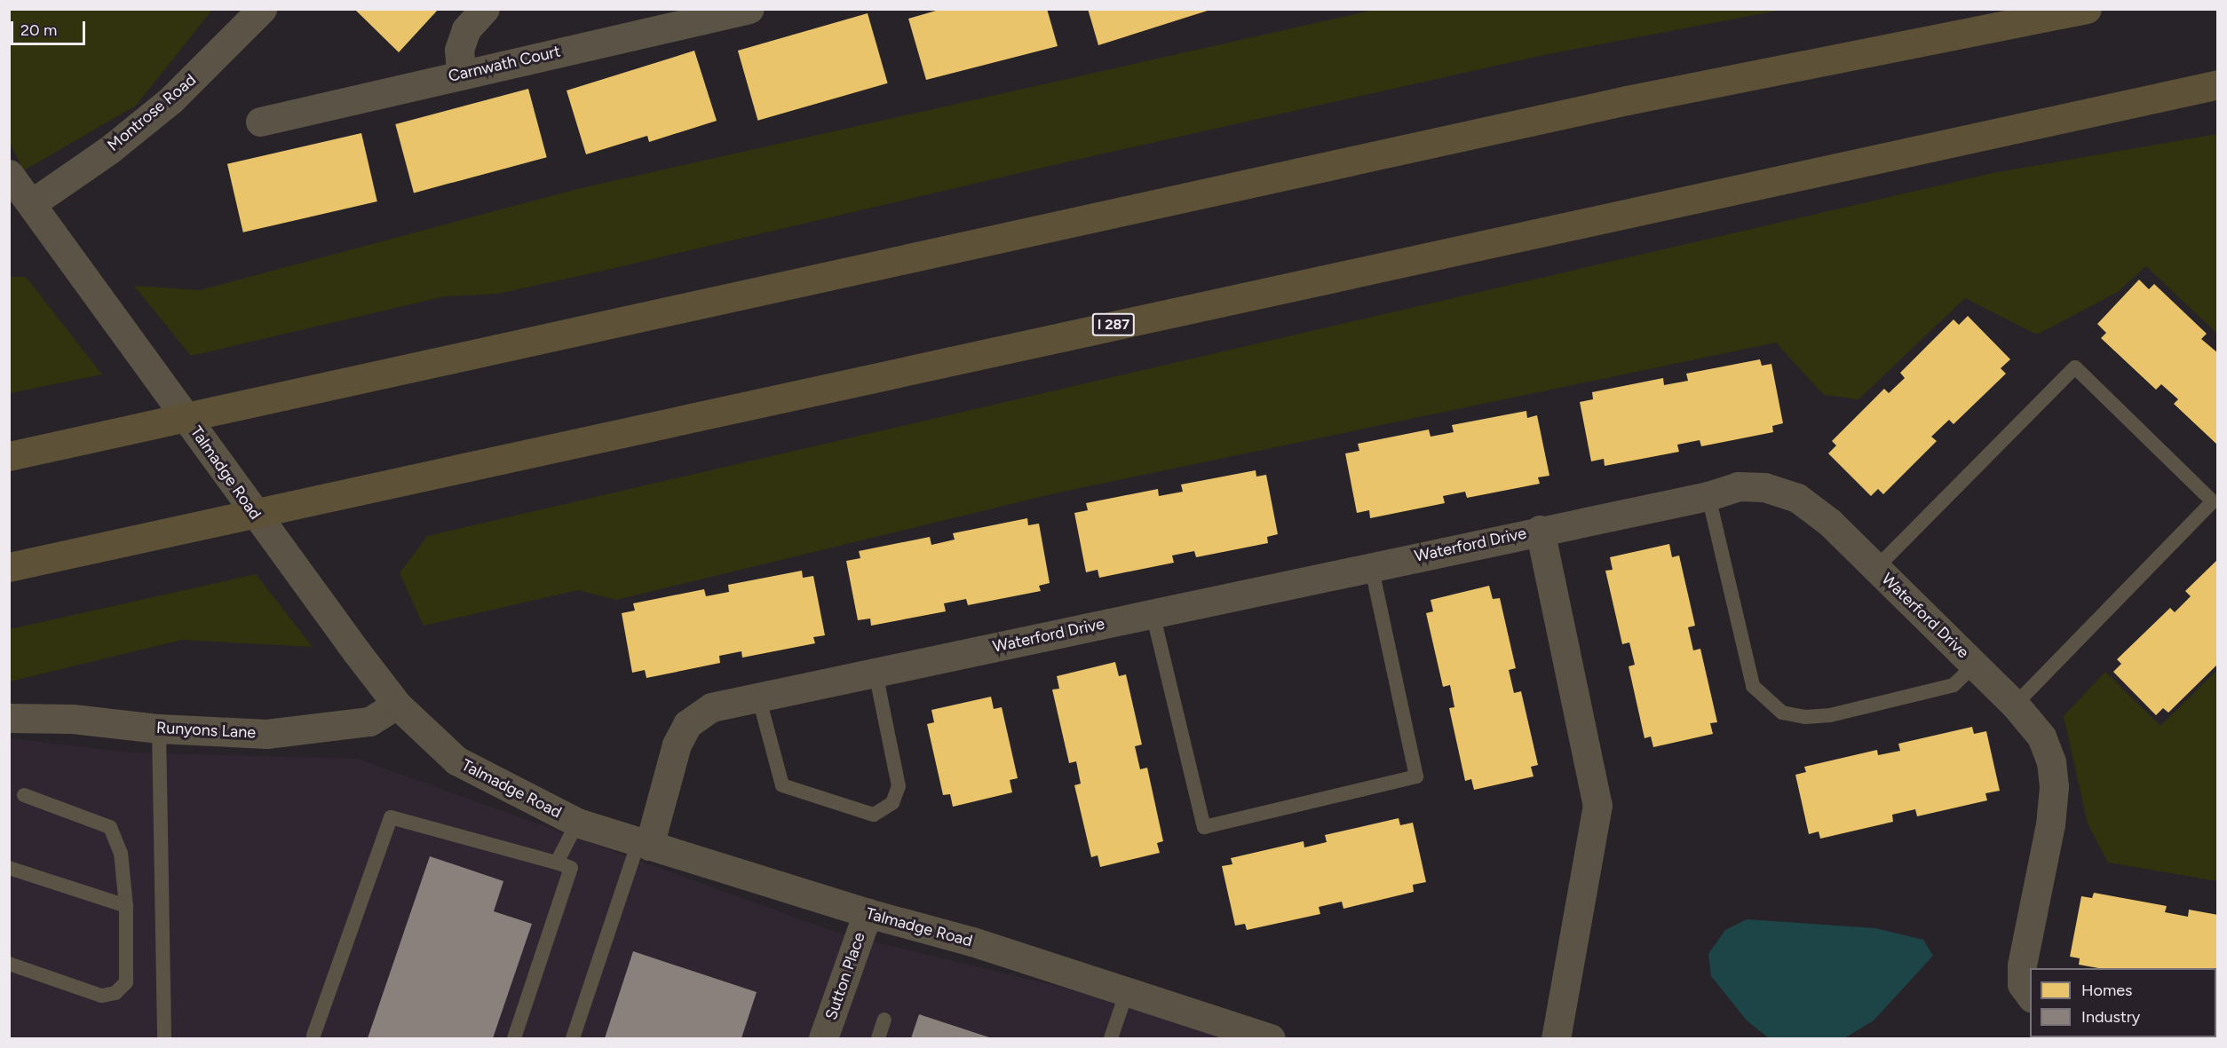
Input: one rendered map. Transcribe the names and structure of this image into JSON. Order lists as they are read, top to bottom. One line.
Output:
{"streets":{"highway":["I 287"],"street":["Carnwath Court","Montrose Road","Talmadge Road","Waterford Drive","Runyons Lane","Sutton Place"]},"crossings":[["Montrose Road","Talmadge Road"],["Talmadge Road","Waterford Drive"],["Talmadge Road","Runyons Lane"],["Talmadge Road","Sutton Place"]],"legend":["Homes","Industry"],"scale_bar":"20 m"}
